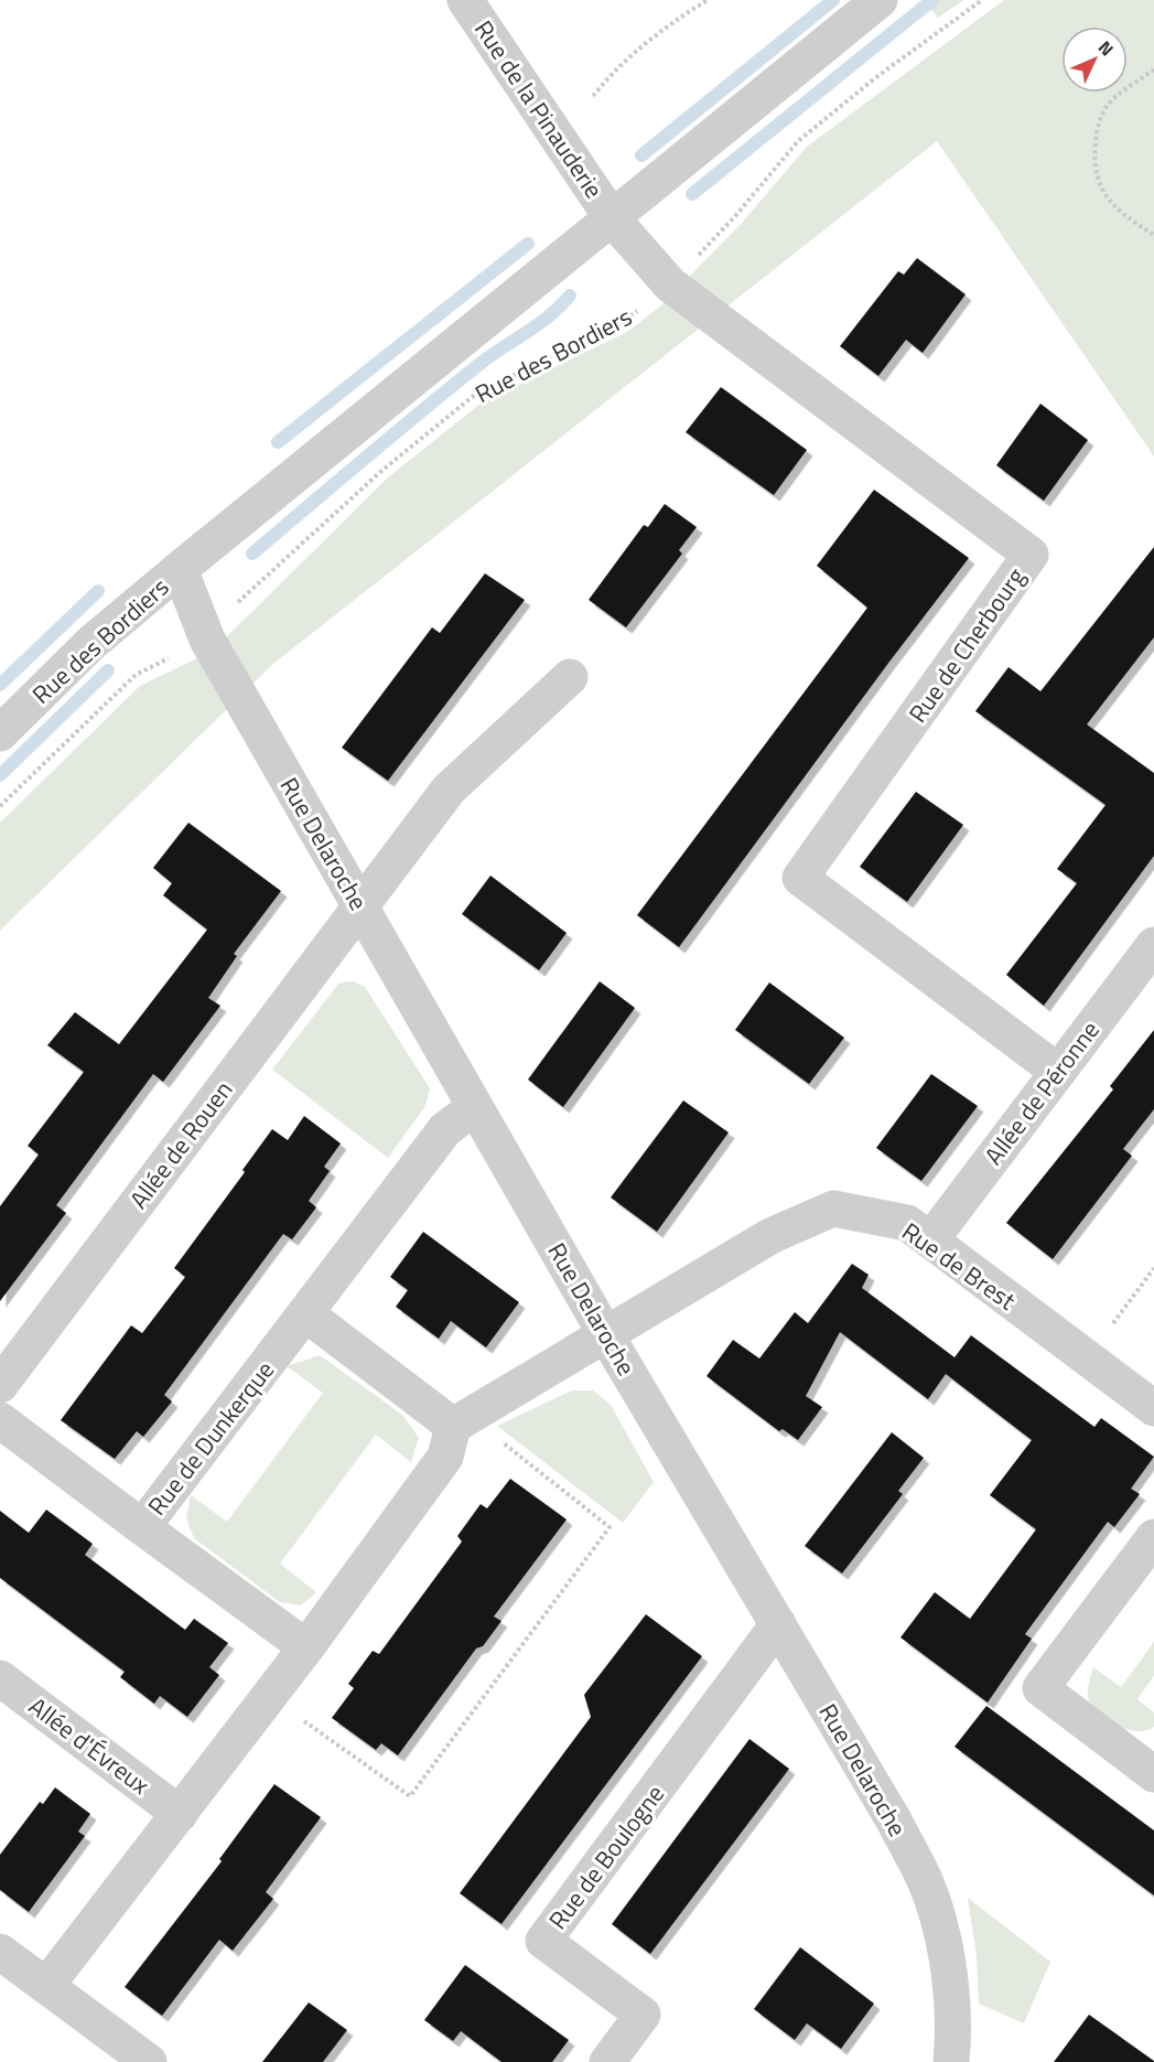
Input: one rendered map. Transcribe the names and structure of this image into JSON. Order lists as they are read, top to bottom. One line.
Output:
{"streets":{"street":["Rue de la Pinauderie","Rue des Bordiers","Rue de Cherbourg","Rue Delaroche","Allée de Péronne","Allée de Rouen","Rue de Brest","Rue de Dunkerque","Allée d'Évreux","Rue de Boulogne"]},"crossings":[["Rue de la Pinauderie","Rue des Bordiers"],["Rue de la Pinauderie","Rue de Cherbourg"],["Rue des Bordiers","Rue de Cherbourg"],["Rue des Bordiers","Rue Delaroche"],["Rue de Cherbourg","Allée de Péronne"],["Rue Delaroche","Allée de Rouen"],["Rue Delaroche","Rue de Brest"],["Rue Delaroche","Rue de Dunkerque"],["Rue Delaroche","Rue de Boulogne"],["Allée de Péronne","Rue de Brest"]],"north":"top right"}
